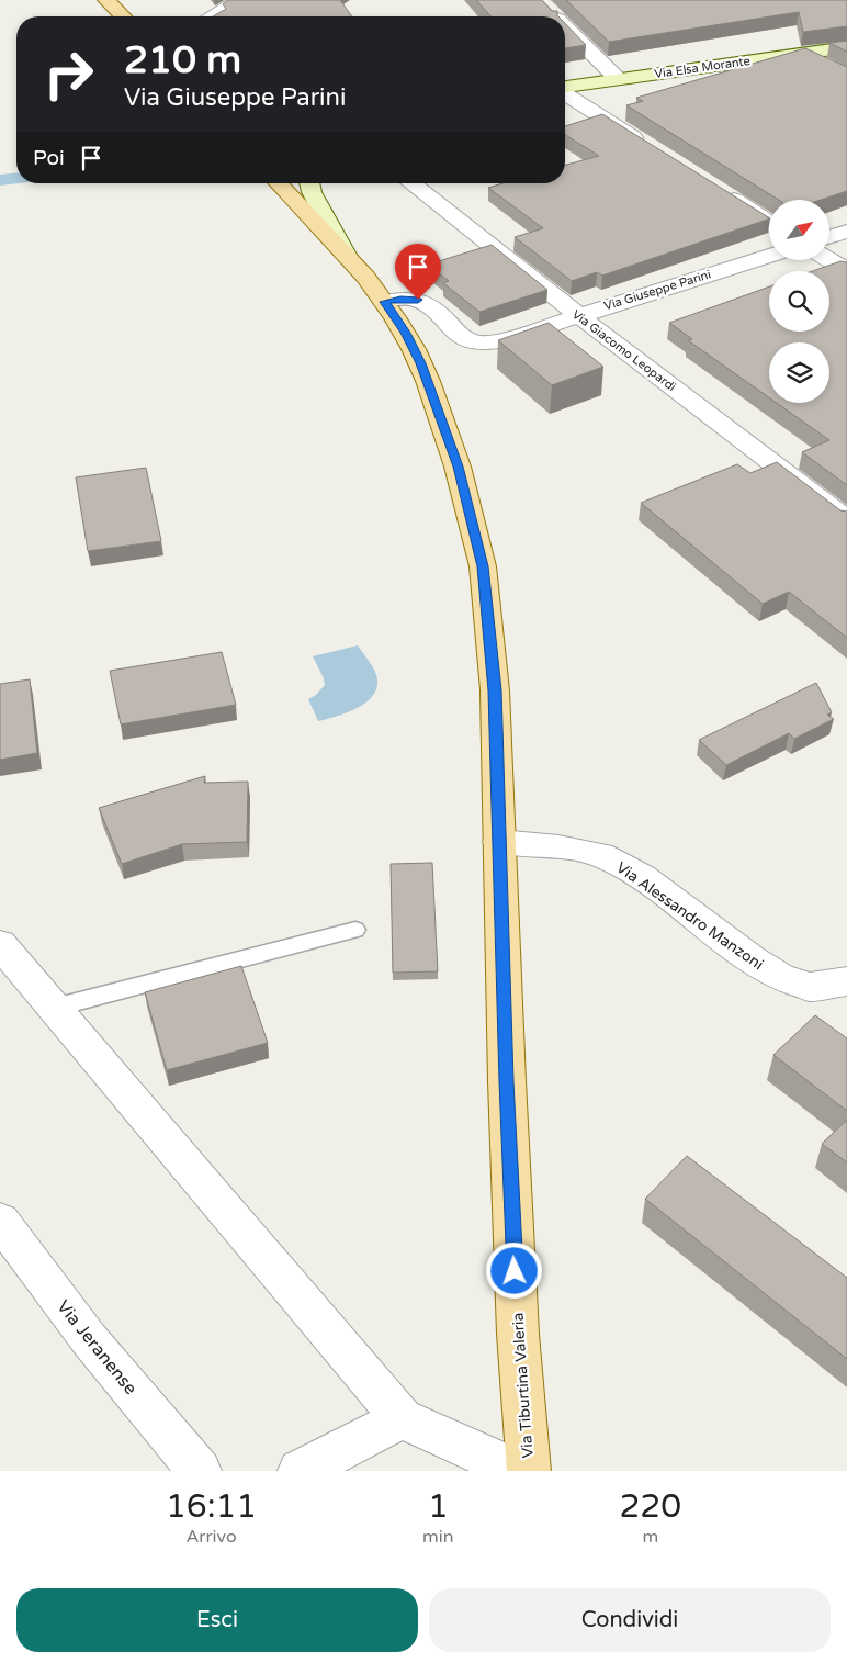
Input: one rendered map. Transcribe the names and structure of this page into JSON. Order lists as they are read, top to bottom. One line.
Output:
{"streets":{"main road":["Via Tiburtina Valeria"],"street":["Via Elsa Morante","Via Giuseppe Parini","Via Giacomo Leopardi","Via Alessandro Manzoni","Via Jeranense"]},"crossings":[["Via Giuseppe Parini","Via Giacomo Leopardi"],["Via Giuseppe Parini","Via Tiburtina Valeria"],["Via Alessandro Manzoni","Via Tiburtina Valeria"]],"north":"top right","page":{"turn":["210 m","Via Giuseppe Parini"],"then":"Poi","eta":["16:11","Arrivo","1","min","220","m"],"buttons":["Esci","Condividi"]}}
